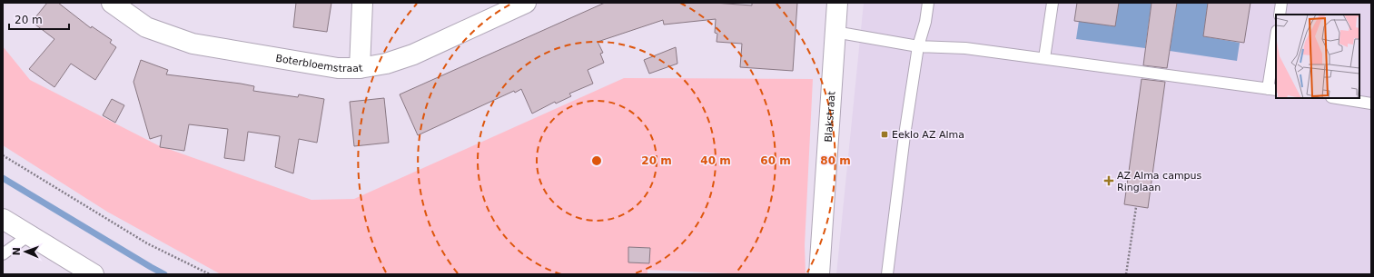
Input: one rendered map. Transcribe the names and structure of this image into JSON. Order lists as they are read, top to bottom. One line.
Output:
{"streets":{"street":["Boterbloemstraat","Blakstraat"]},"places":{"transit":["Eeklo AZ Alma"],"health":["AZ Alma campus Ringlaan"]},"scale_bar":"20 m","north":"left","rings":["20 m","40 m","60 m","80 m"]}
